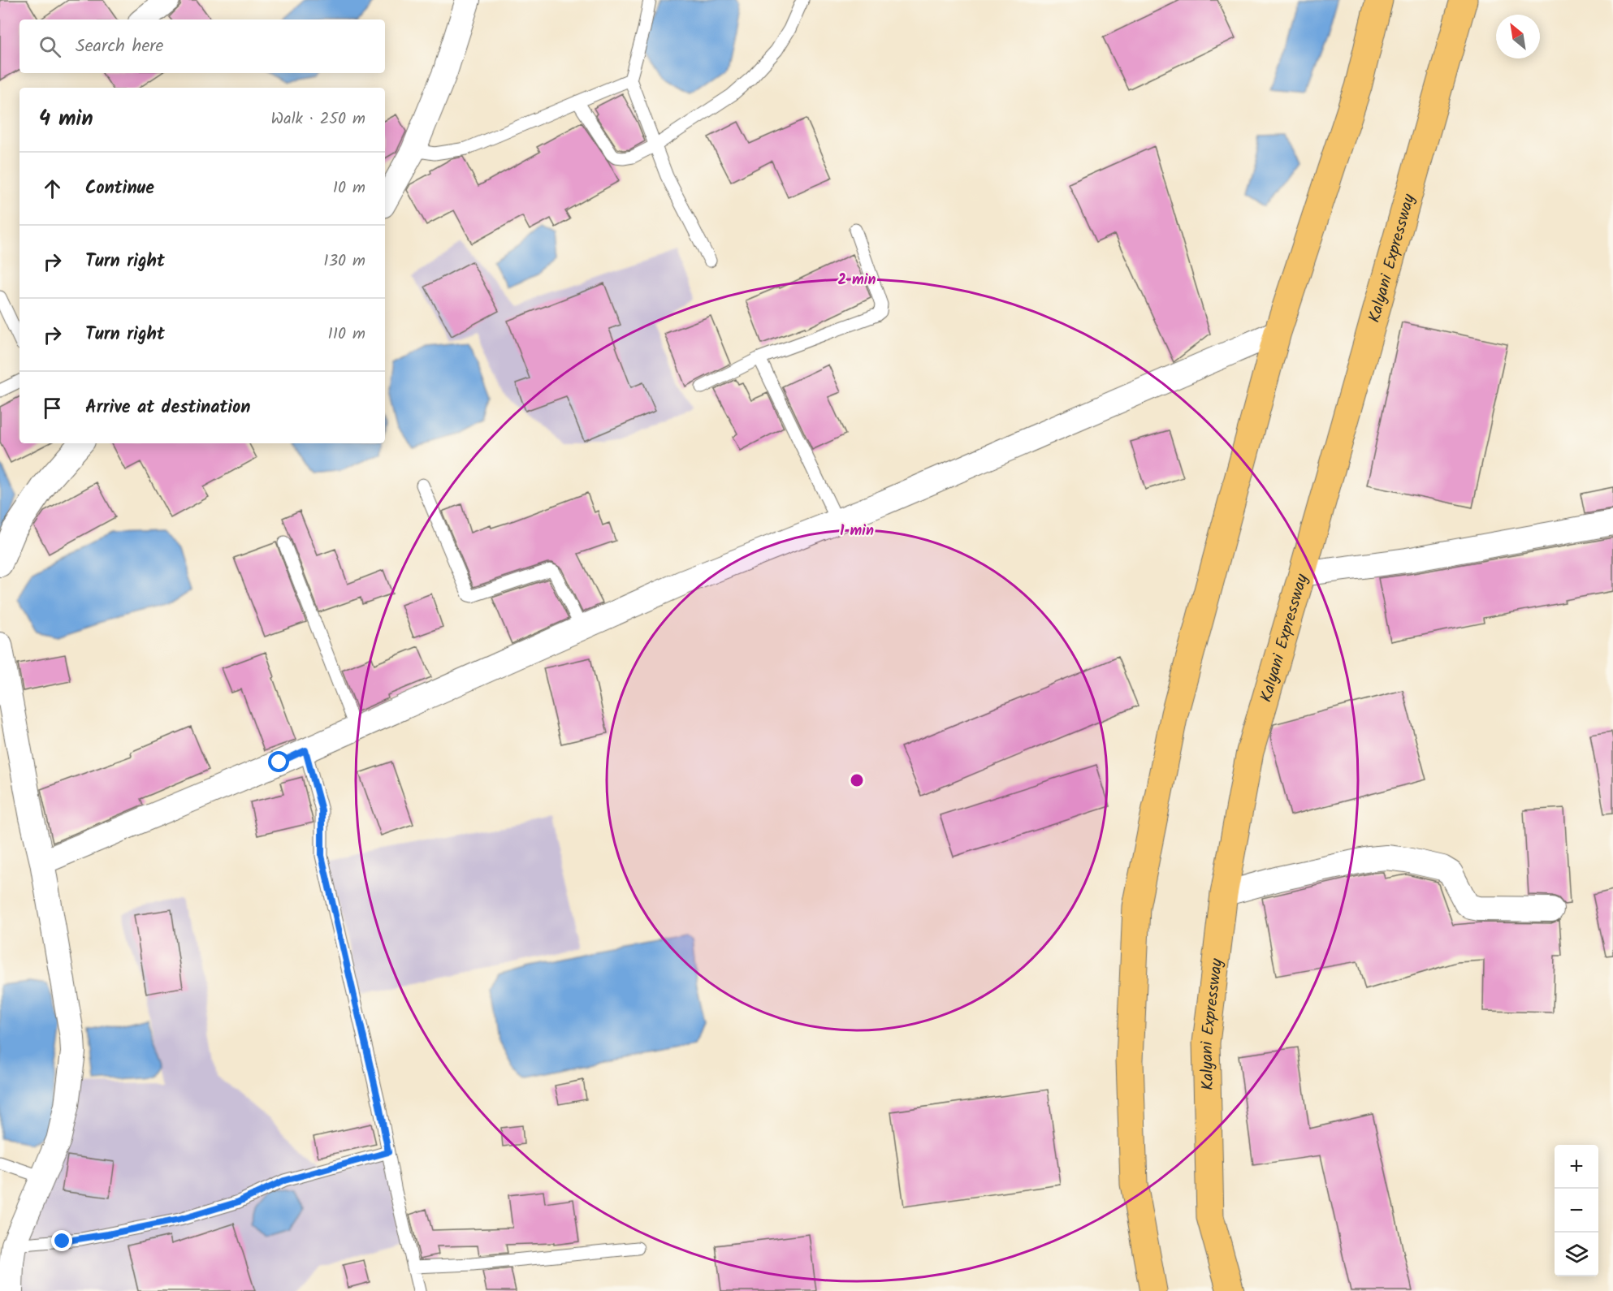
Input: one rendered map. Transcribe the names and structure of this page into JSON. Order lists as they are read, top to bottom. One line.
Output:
{"streets":{"highway":["Kalyani Expressway"]},"north":"top left","page":{"search":"Search here","heading":["4 min","Walk · 250 m"],"list":[["Continue","10 m"],["Turn right","130 m"],["Turn right","110 m"],"Arrive at destination"],"map_buttons":["+","−"]},"rings":["2 min","1 min"]}
